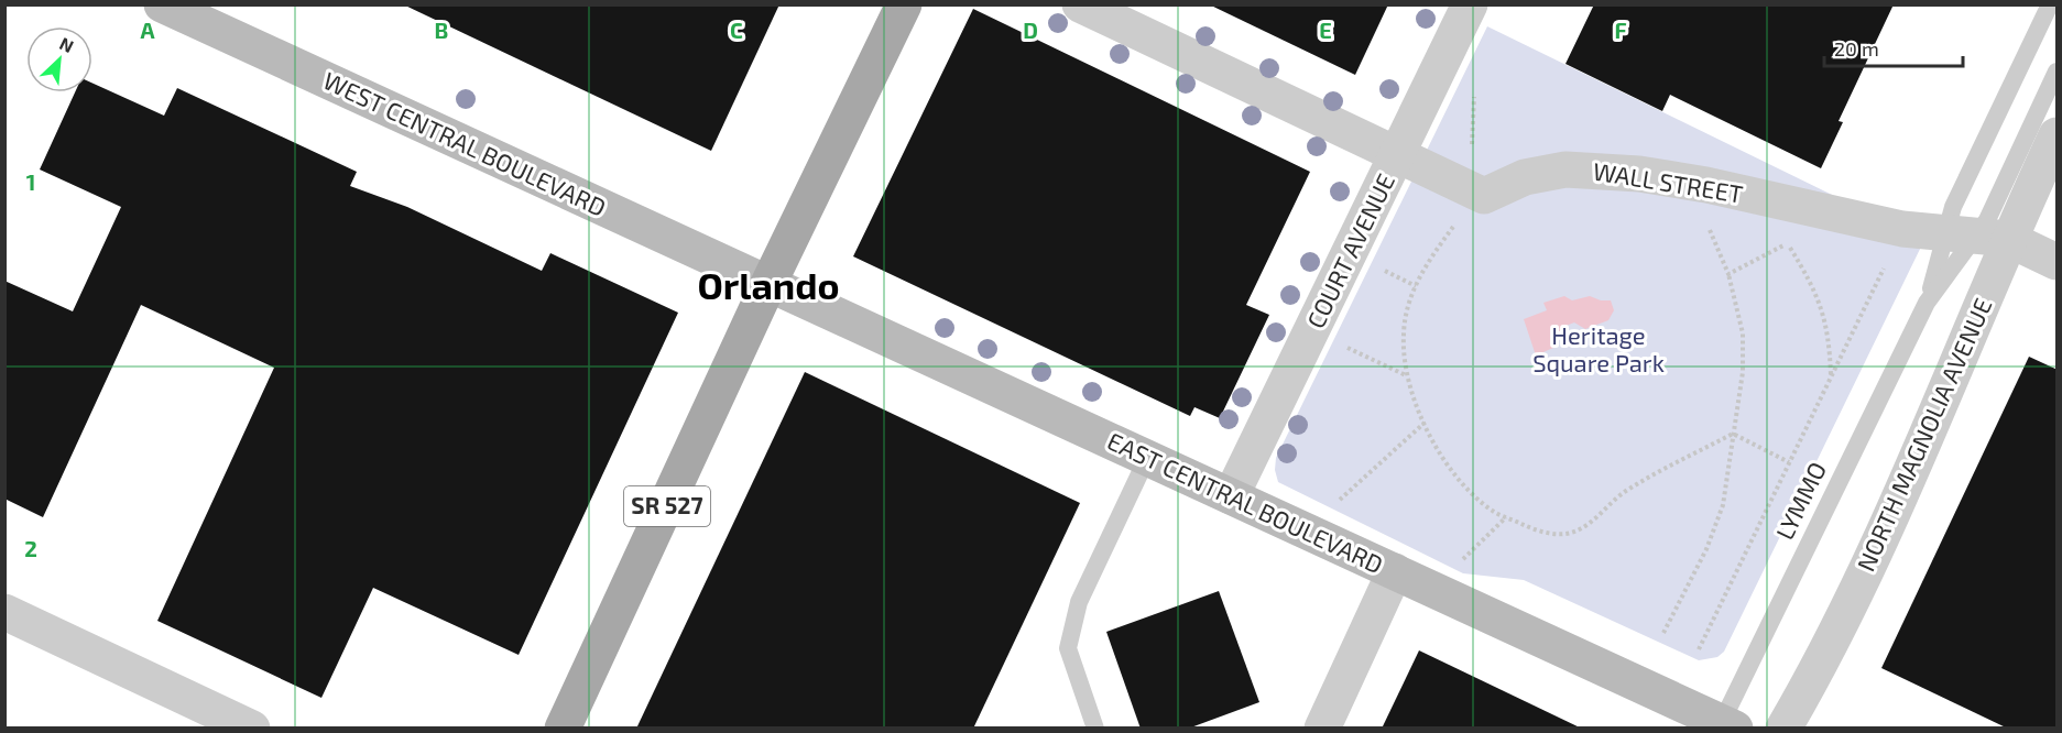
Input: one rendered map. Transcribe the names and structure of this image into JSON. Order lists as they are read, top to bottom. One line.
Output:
{"streets":{"main road":["SR 527"],"street":["WEST CENTRAL BOULEVARD","WALL STREET","COURT AVENUE","NORTH MAGNOLIA AVENUE","EAST CENTRAL BOULEVARD"],"lane":["LYMMO"]},"crossings":[["WEST CENTRAL BOULEVARD","EAST CENTRAL BOULEVARD"],["WEST CENTRAL BOULEVARD","SR 527"],["WALL STREET","NORTH MAGNOLIA AVENUE"],["WALL STREET","LYMMO"],["COURT AVENUE","EAST CENTRAL BOULEVARD"],["NORTH MAGNOLIA AVENUE","LYMMO"],["LYMMO","EAST CENTRAL BOULEVARD"],["EAST CENTRAL BOULEVARD","SR 527"]],"districts":["Orlando"],"parks":["Heritage Square Park"],"scale_bar":"20 m","north":"top right","grid":{"columns":["A","B","C","D","E","F"],"rows":["1","2"]}}
